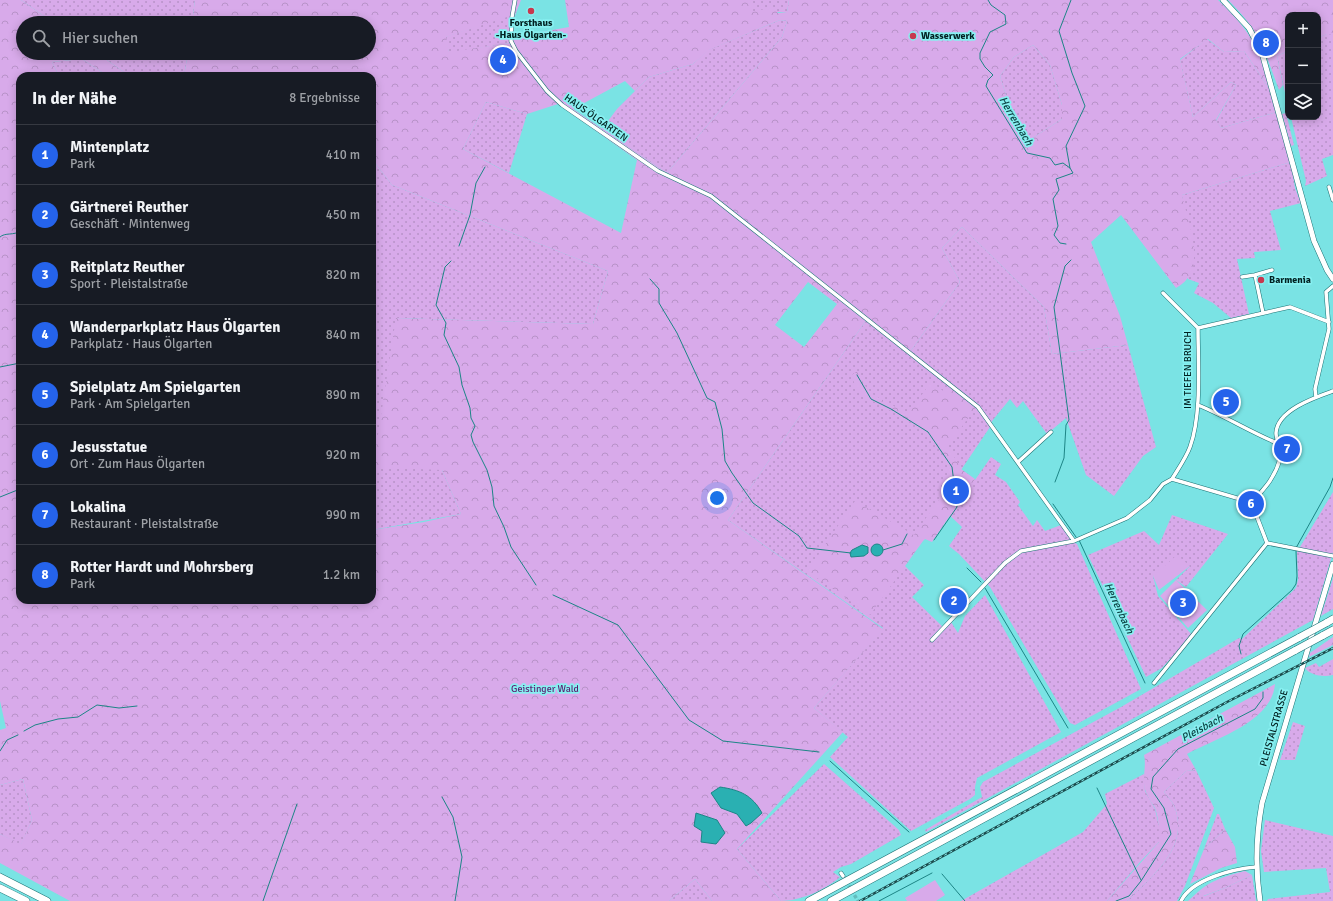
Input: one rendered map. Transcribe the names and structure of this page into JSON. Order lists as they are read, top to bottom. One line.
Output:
{"streets":{"main road":["PLEISTALSTRASSE"],"street":["HAUS ÖLGARTEN","IM TIEFEN BRUCH"]},"water":["Herrenbach","Pleisbach"],"parks":["Geistinger Wald"],"places":["Forsthaus -Haus Ölgarten-","Wasserwerk","Barmenia"],"page":{"map_buttons":["+","−"],"search":"Hier suchen","pins":["8","4","5","7","1","6","2","3"],"heading":["In der Nähe","8 Ergebnisse"],"list":[{"mark":"1","name":"Mintenplatz","note":"Park","value":"410 m"},{"mark":"2","name":"Gärtnerei Reuther","note":"Geschäft · Mintenweg","value":"450 m"},{"mark":"3","name":"Reitplatz Reuther","note":"Sport · Pleistalstraße","value":"820 m"},{"mark":"4","name":"Wanderparkplatz Haus Ölgarten","note":"Parkplatz · Haus Ölgarten","value":"840 m"},{"mark":"5","name":"Spielplatz Am Spielgarten","note":"Park · Am Spielgarten","value":"890 m"},{"mark":"6","name":"Jesusstatue","note":"Ort · Zum Haus Ölgarten","value":"920 m"},{"mark":"7","name":"Lokalina","note":"Restaurant · Pleistalstraße","value":"990 m"},{"mark":"8","name":"Rotter Hardt und Mohrsberg","note":"Park","value":"1.2 km"}]}}
